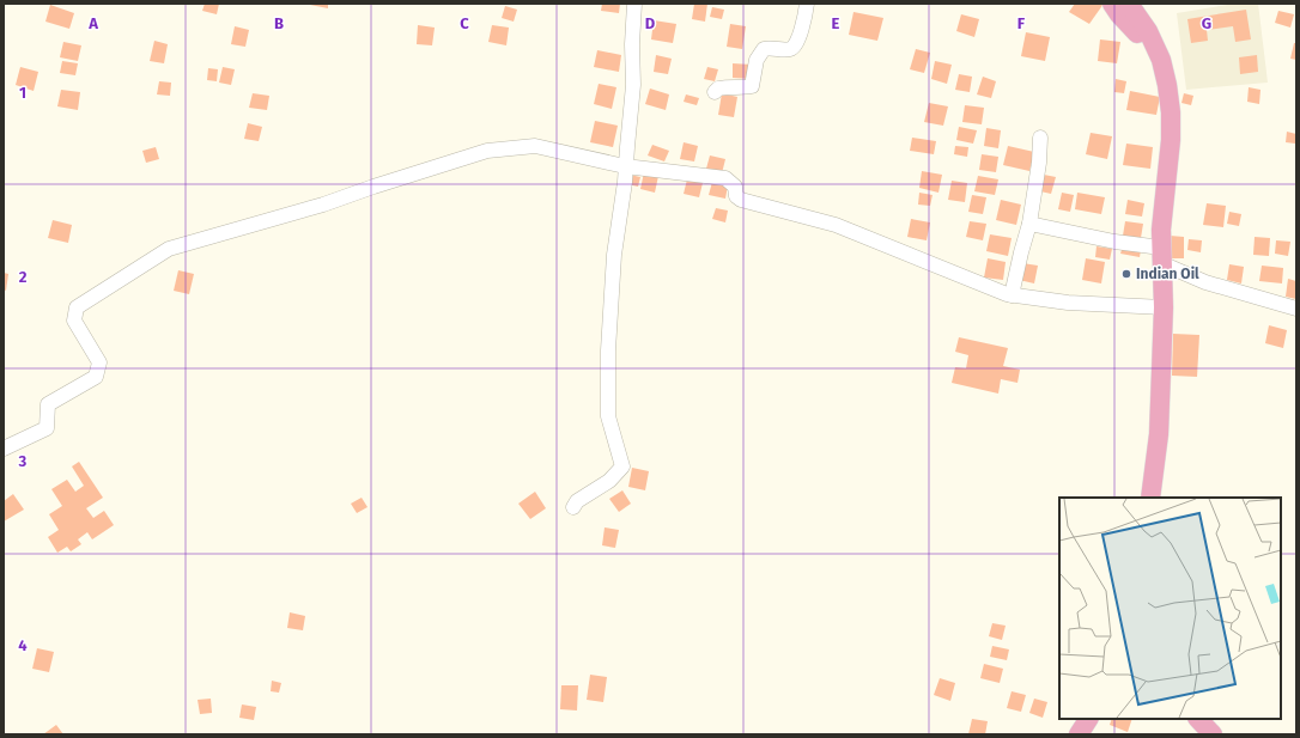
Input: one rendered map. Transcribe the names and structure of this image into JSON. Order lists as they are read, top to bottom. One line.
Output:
{"places":["Indian Oil"],"grid":{"columns":["A","B","C","D","E","F","G"],"rows":["1","2","3","4"]}}
